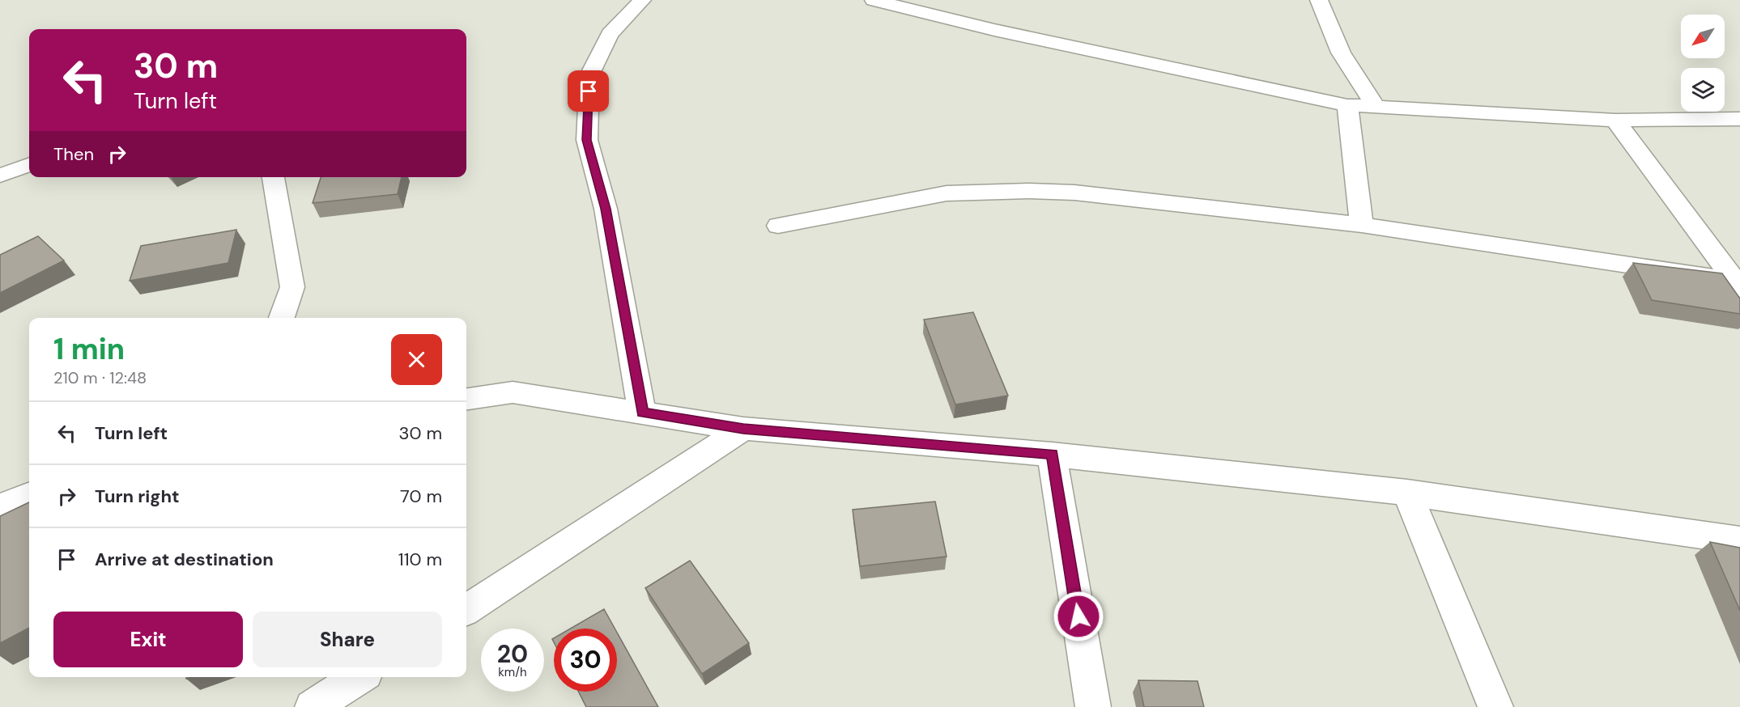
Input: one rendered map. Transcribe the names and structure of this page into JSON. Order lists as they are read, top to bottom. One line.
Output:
{"north":"bottom left","page":{"turn":["30 m","Turn left"],"then":"Then","heading":["1 min","210 m · 12:48"],"list":[{"name":"Turn left","value":"30 m"},{"name":"Turn right","value":"70 m"},{"name":"Arrive at destination","value":"110 m"}],"buttons":["Exit","Share"],"speed":"20 km/h","limit":"30"}}
